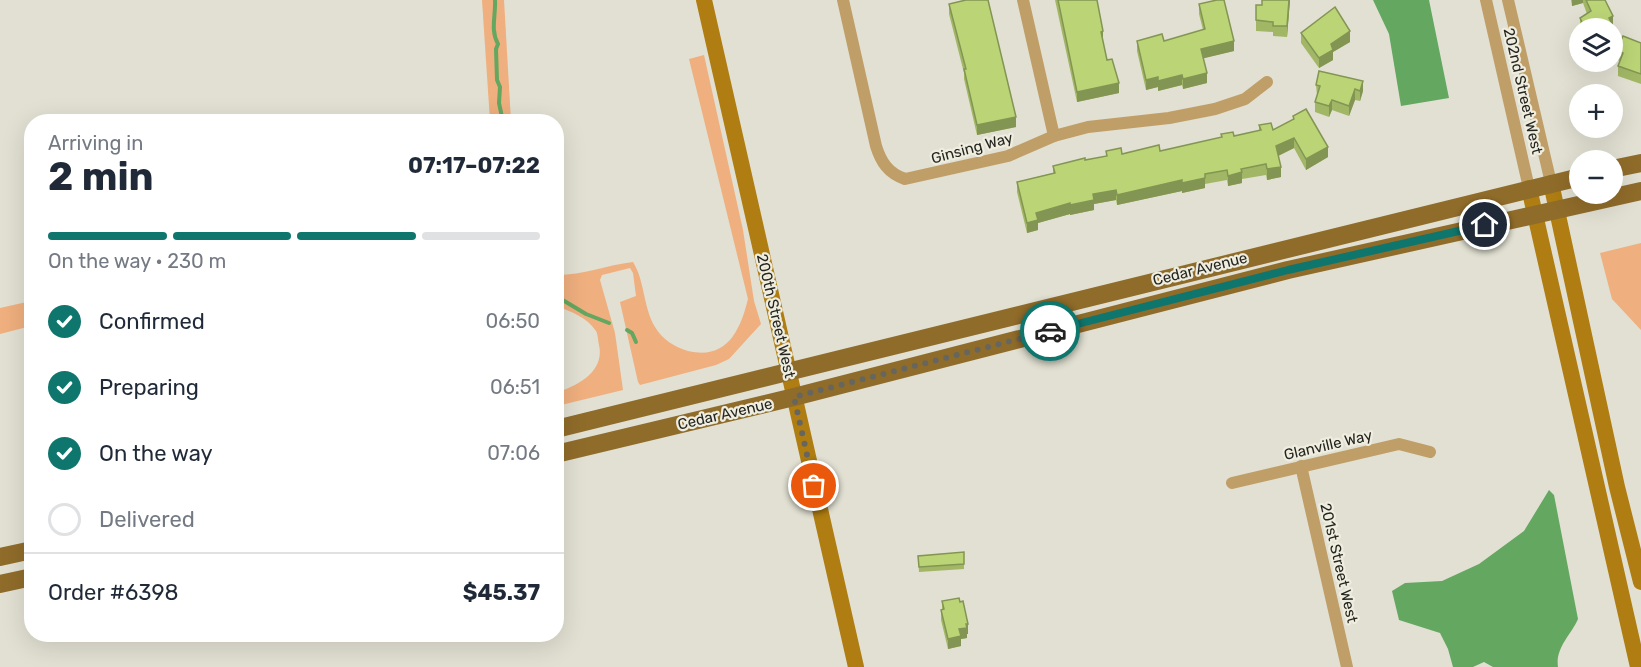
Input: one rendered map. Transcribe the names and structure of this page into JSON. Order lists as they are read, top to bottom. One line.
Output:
{"streets":{"main road":["Cedar Avenue","200th Street West"],"street":["202nd Street West","Ginsing Way","Glanville Way","201st Street West"]},"crossings":[["202nd Street West","Cedar Avenue"],["Cedar Avenue","200th Street West"],["Glanville Way","201st Street West"]],"page":{"map_buttons":["+","−"],"heading":["2 min","Arriving in","07:17–07:22"],"panel":["Order #6398","$45.37"],"bar":"On the way · 230 m","list":[["Confirmed","06:50"],["Preparing","06:51"],["On the way","07:06"],"Delivered"]}}
